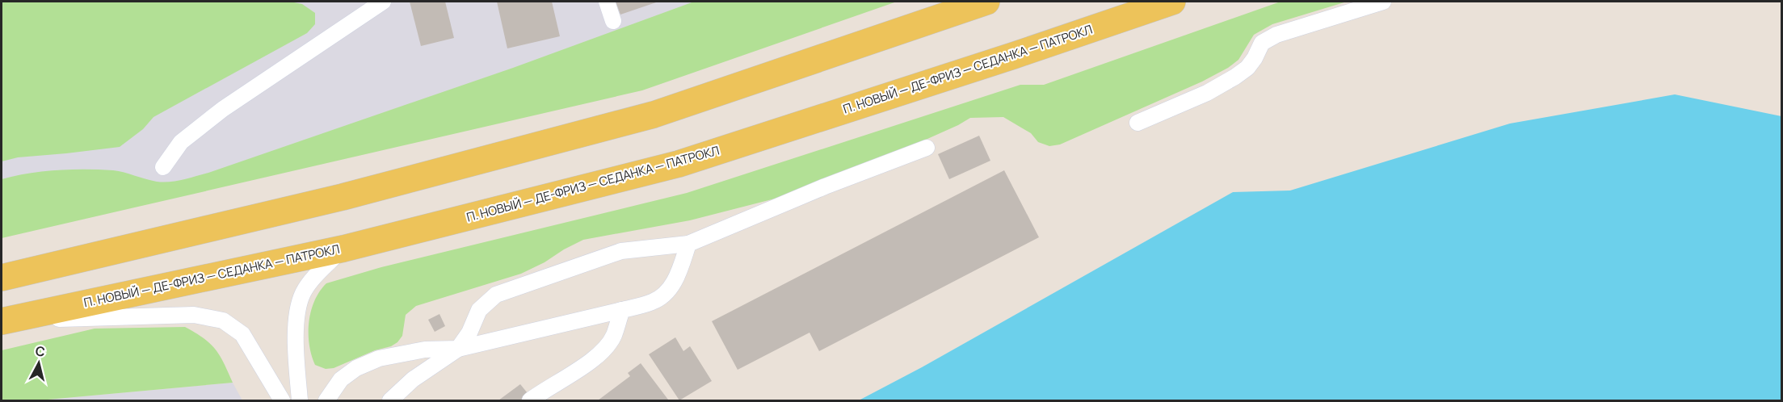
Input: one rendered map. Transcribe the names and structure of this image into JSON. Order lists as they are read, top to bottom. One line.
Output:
{"streets":{"main road":["П. НОВЫЙ — ДЕ-ФРИЗ — СЕДАНКА — ПАТРОКЛ"]},"north":"top"}
